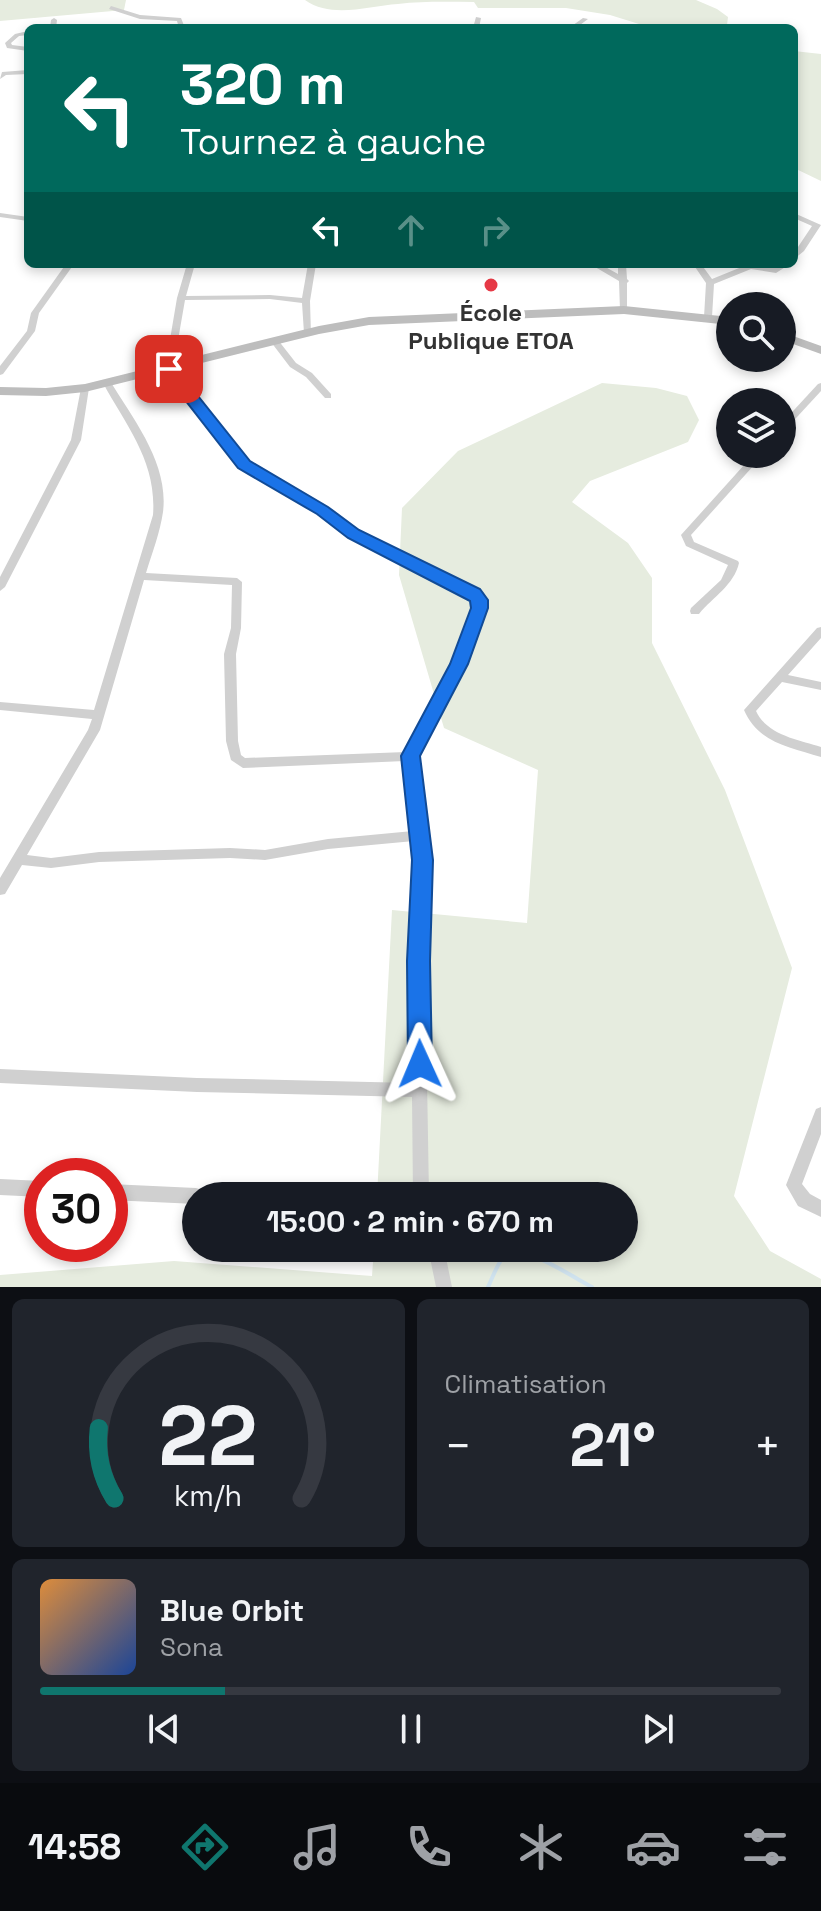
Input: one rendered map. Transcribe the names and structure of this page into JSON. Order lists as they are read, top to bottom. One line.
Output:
{"places":["École Publique ETOA"],"page":{"turn":["320 m","Tournez à gauche"],"limit":"30","trip":"15:00 · 2 min · 670 m","tile":"Climatisation","heat":["−","21°","+"],"song":["Blue Orbit","Sona"],"tabs":"14:58","gauge":["22","km/h"]}}
